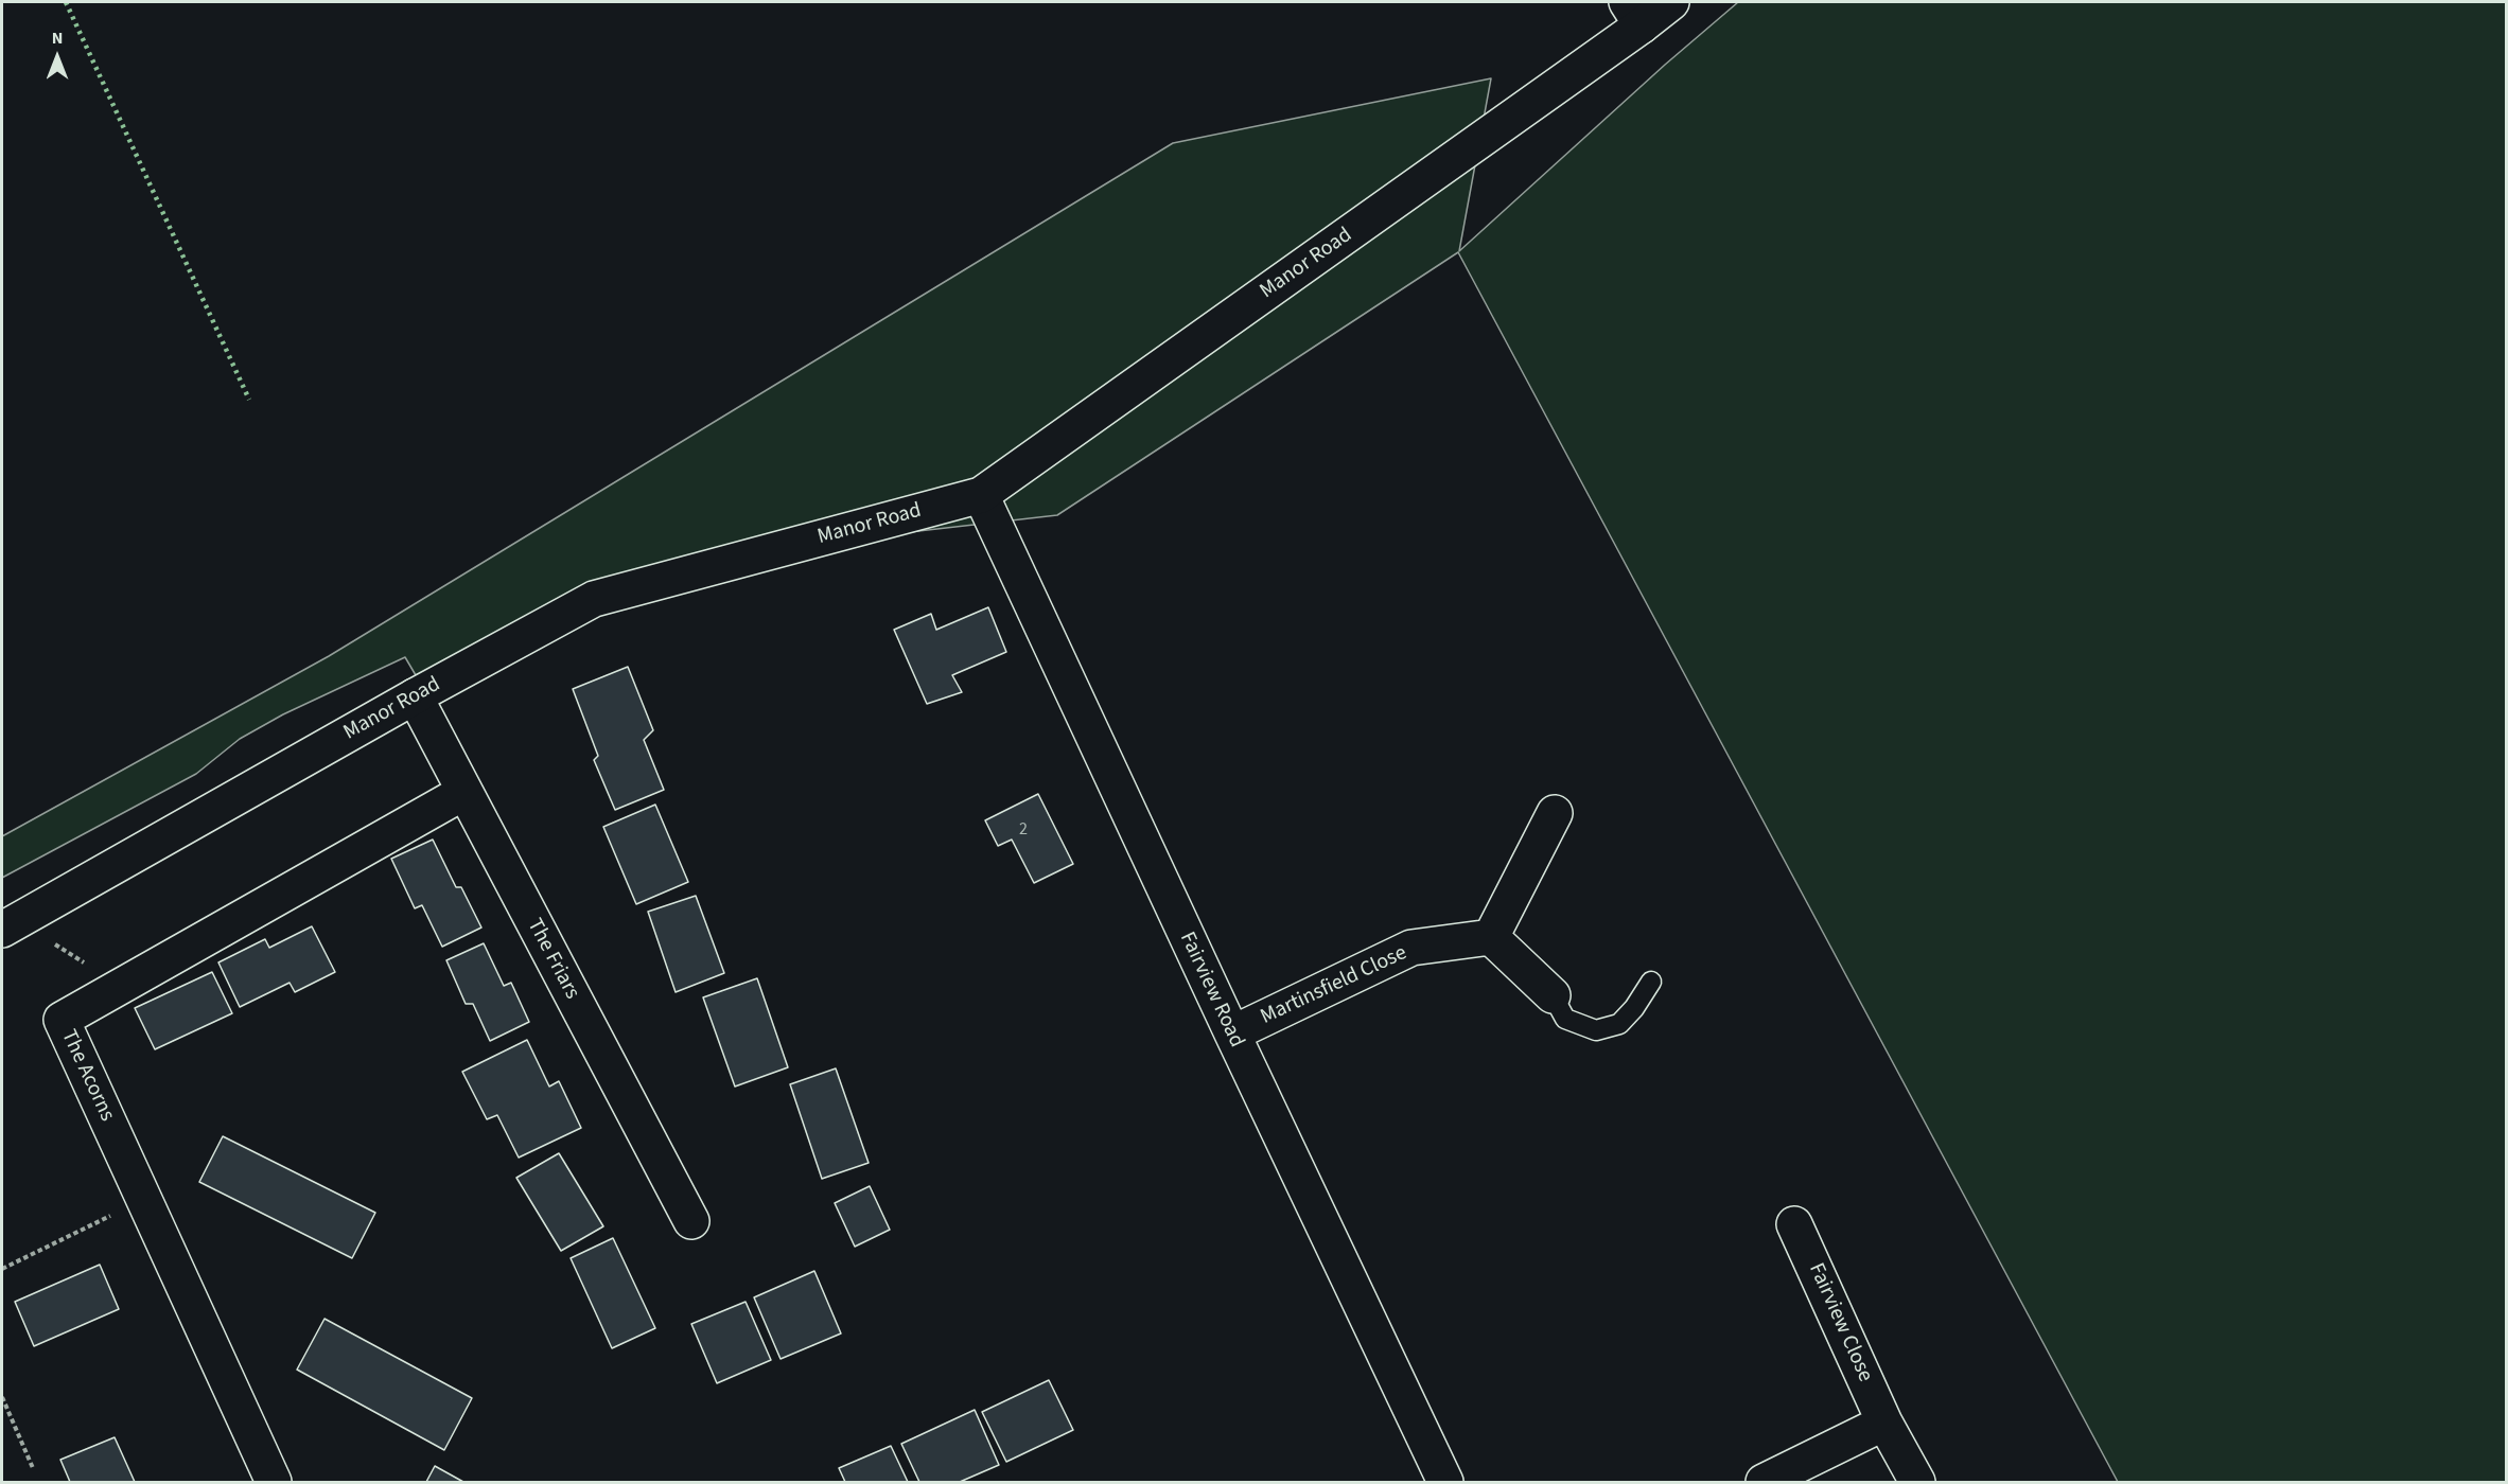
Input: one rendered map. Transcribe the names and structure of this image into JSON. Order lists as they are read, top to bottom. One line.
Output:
{"streets":{"street":["Manor Road","The Friars","Martinsfield Close","Fairview Road","The Acorns","Fairview Close"]},"crossings":[["Manor Road","The Friars"],["Manor Road","Fairview Road"],["The Friars","The Acorns"],["Martinsfield Close","Fairview Road"]],"house_numbers":["2"],"north":"top"}
